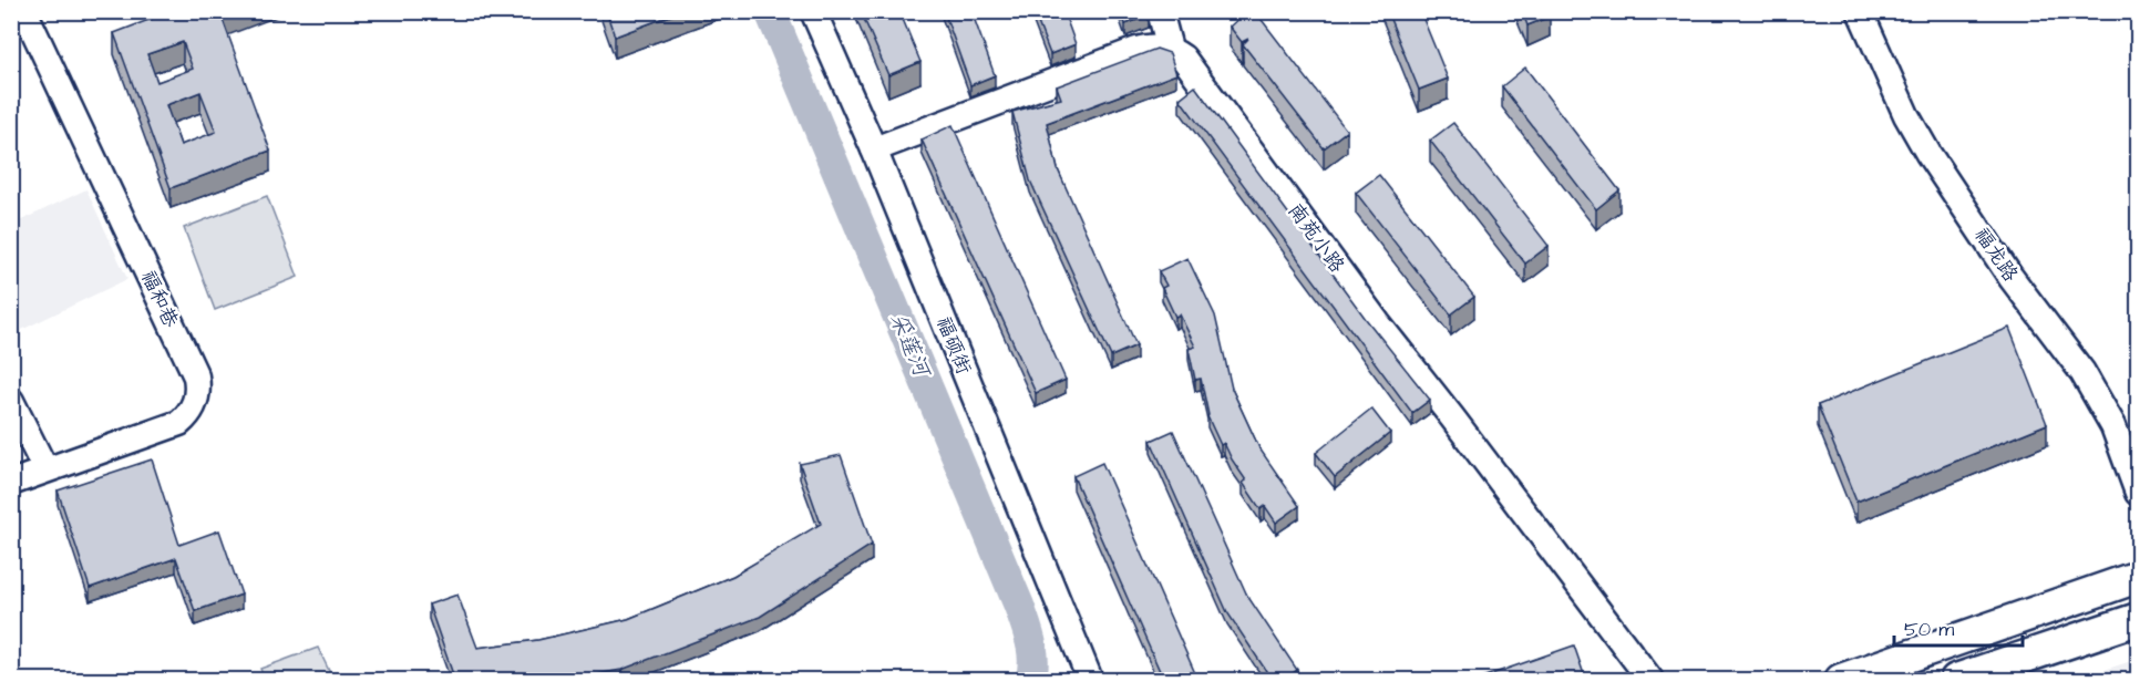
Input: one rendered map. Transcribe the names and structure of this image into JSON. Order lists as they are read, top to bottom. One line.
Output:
{"streets":{"street":["南苑小路","福龙路","福和巷","福硕街"]},"water":["采莲河"],"scale_bar":"50 m"}
